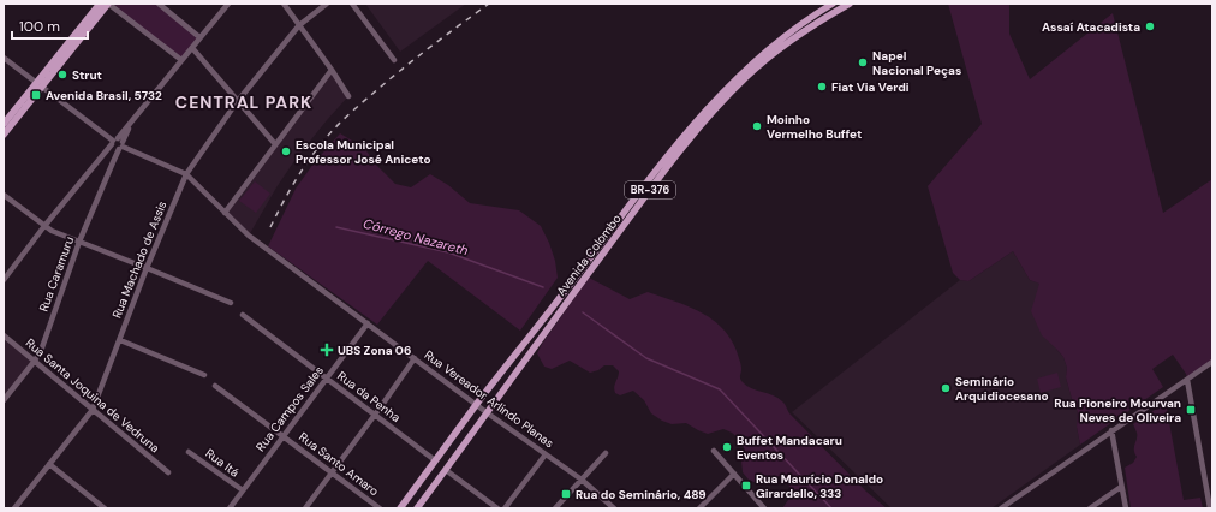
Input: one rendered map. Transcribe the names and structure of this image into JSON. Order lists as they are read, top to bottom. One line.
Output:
{"streets":{"main road":["BR-376","Avenida Colombo"],"street":["Rua Machado de Assis","Rua Caramuru","Rua Santa Joquina de Vedruna","Rua da Penha","Rua Vereador Arlindo Planas","Rua Campos Sales","Rua Itá","Rua Santo Amaro"]},"crossings":[["Avenida Colombo","Rua da Penha"],["Avenida Colombo","Rua Vereador Arlindo Planas"],["Rua Machado de Assis","Rua Santa Joquina de Vedruna"],["Rua Machado de Assis","Rua Vereador Arlindo Planas"],["Rua Caramuru","Rua Santa Joquina de Vedruna"],["Rua da Penha","Rua Campos Sales"],["Rua Vereador Arlindo Planas","Rua Campos Sales"],["Rua Campos Sales","Rua Itá"],["Rua Campos Sales","Rua Santo Amaro"]],"districts":["CENTRAL PARK"],"water":["Córrego Nazareth"],"places":{"other":["Assaí Atacadista","Napel Nacional Peças","Strut","Fiat Via Verdi","Moinho Vermelho Buffet","Escola Municipal Professor José Aniceto","Seminário Arquidiocesano","Buffet Mandacaru Eventos"],"transit":["Avenida Brasil, 5732","Rua Pioneiro Mourvan Neves de Oliveira","Rua Maurício Donaldo Girardello, 333","Rua do Seminário, 489"],"health":["UBS Zona 06"]},"scale_bar":"100 m"}
